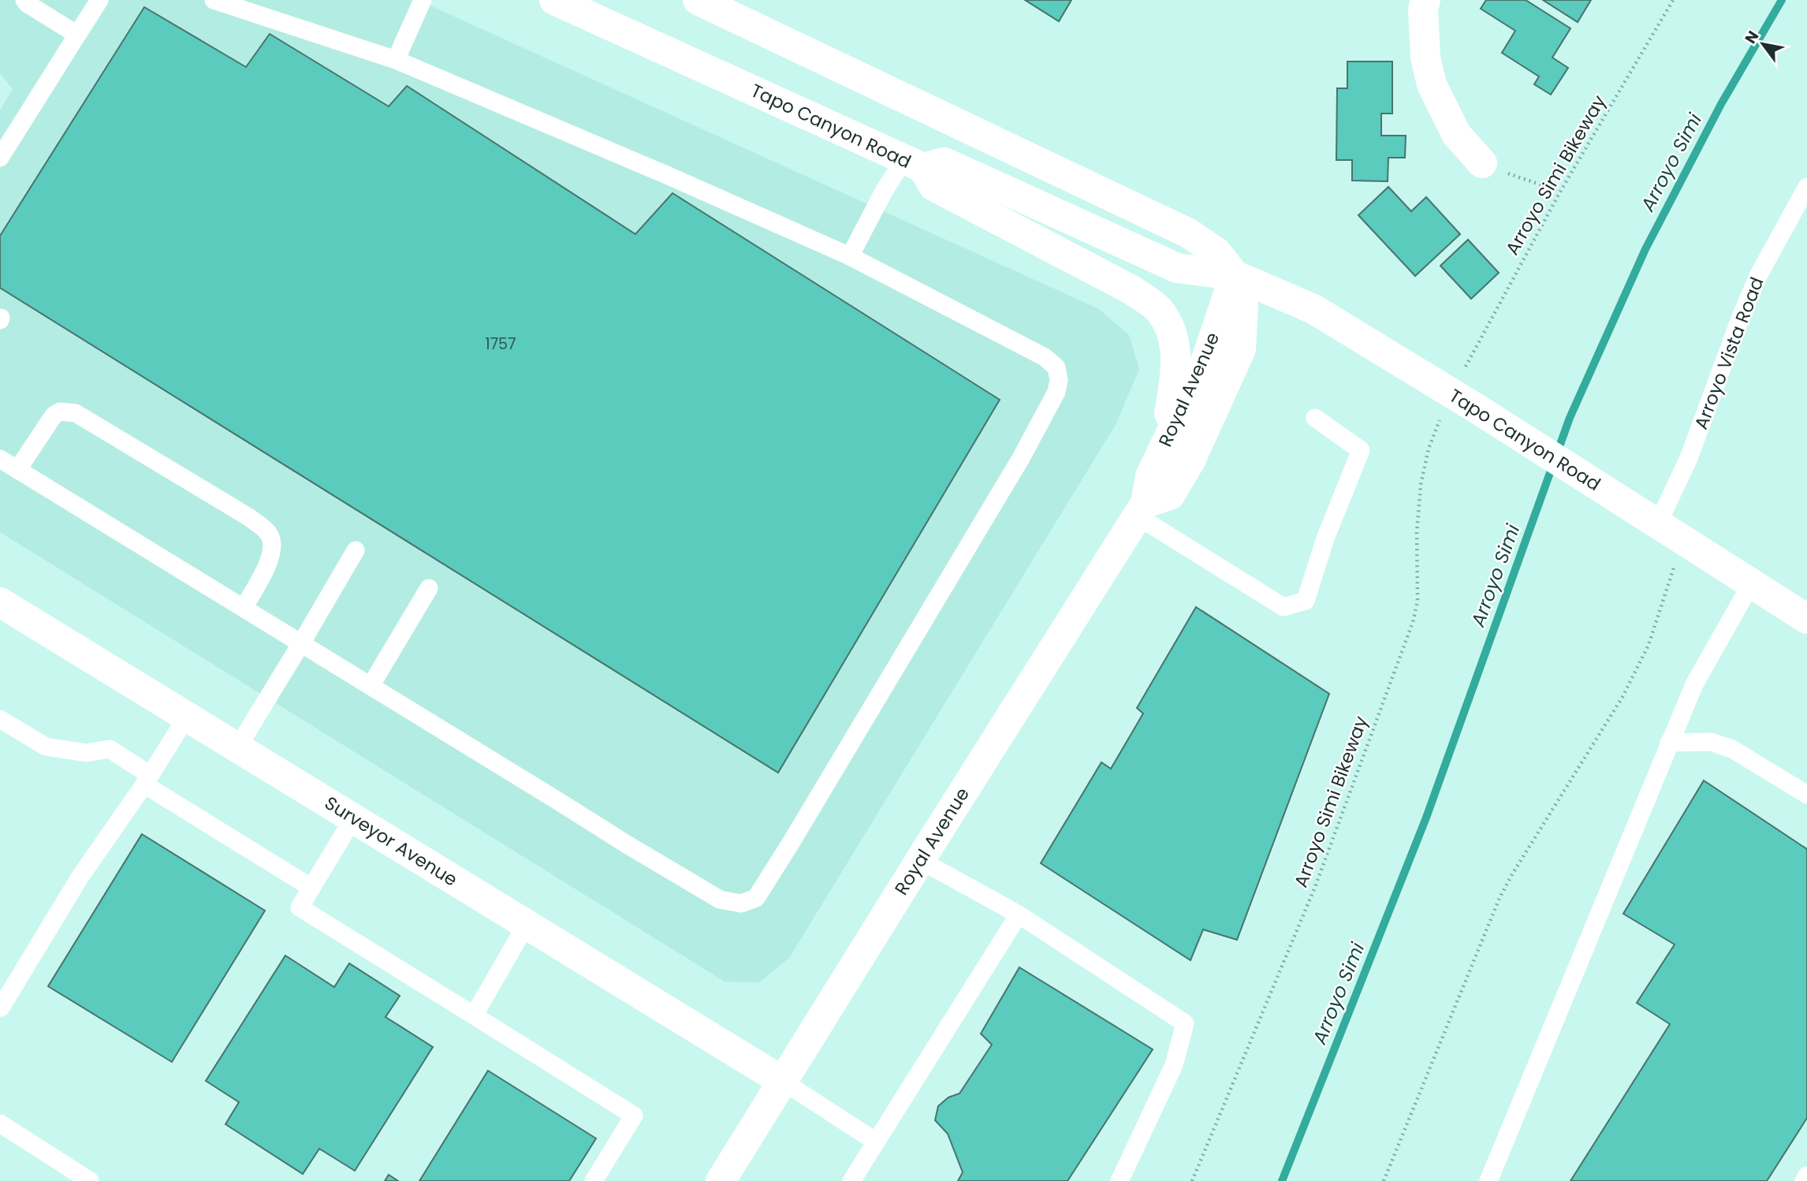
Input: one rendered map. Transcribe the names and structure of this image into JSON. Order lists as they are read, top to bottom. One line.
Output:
{"streets":{"main road":["Tapo Canyon Road","Royal Avenue","Surveyor Avenue"],"lane":["Arroyo Vista Road"],"path":["Arroyo Simi Bikeway"]},"crossings":[["Tapo Canyon Road","Arroyo Vista Road"],["Tapo Canyon Road","Royal Avenue"],["Royal Avenue","Surveyor Avenue"]],"water":["Arroyo Simi"],"house_numbers":["1757"],"north":"top left"}
